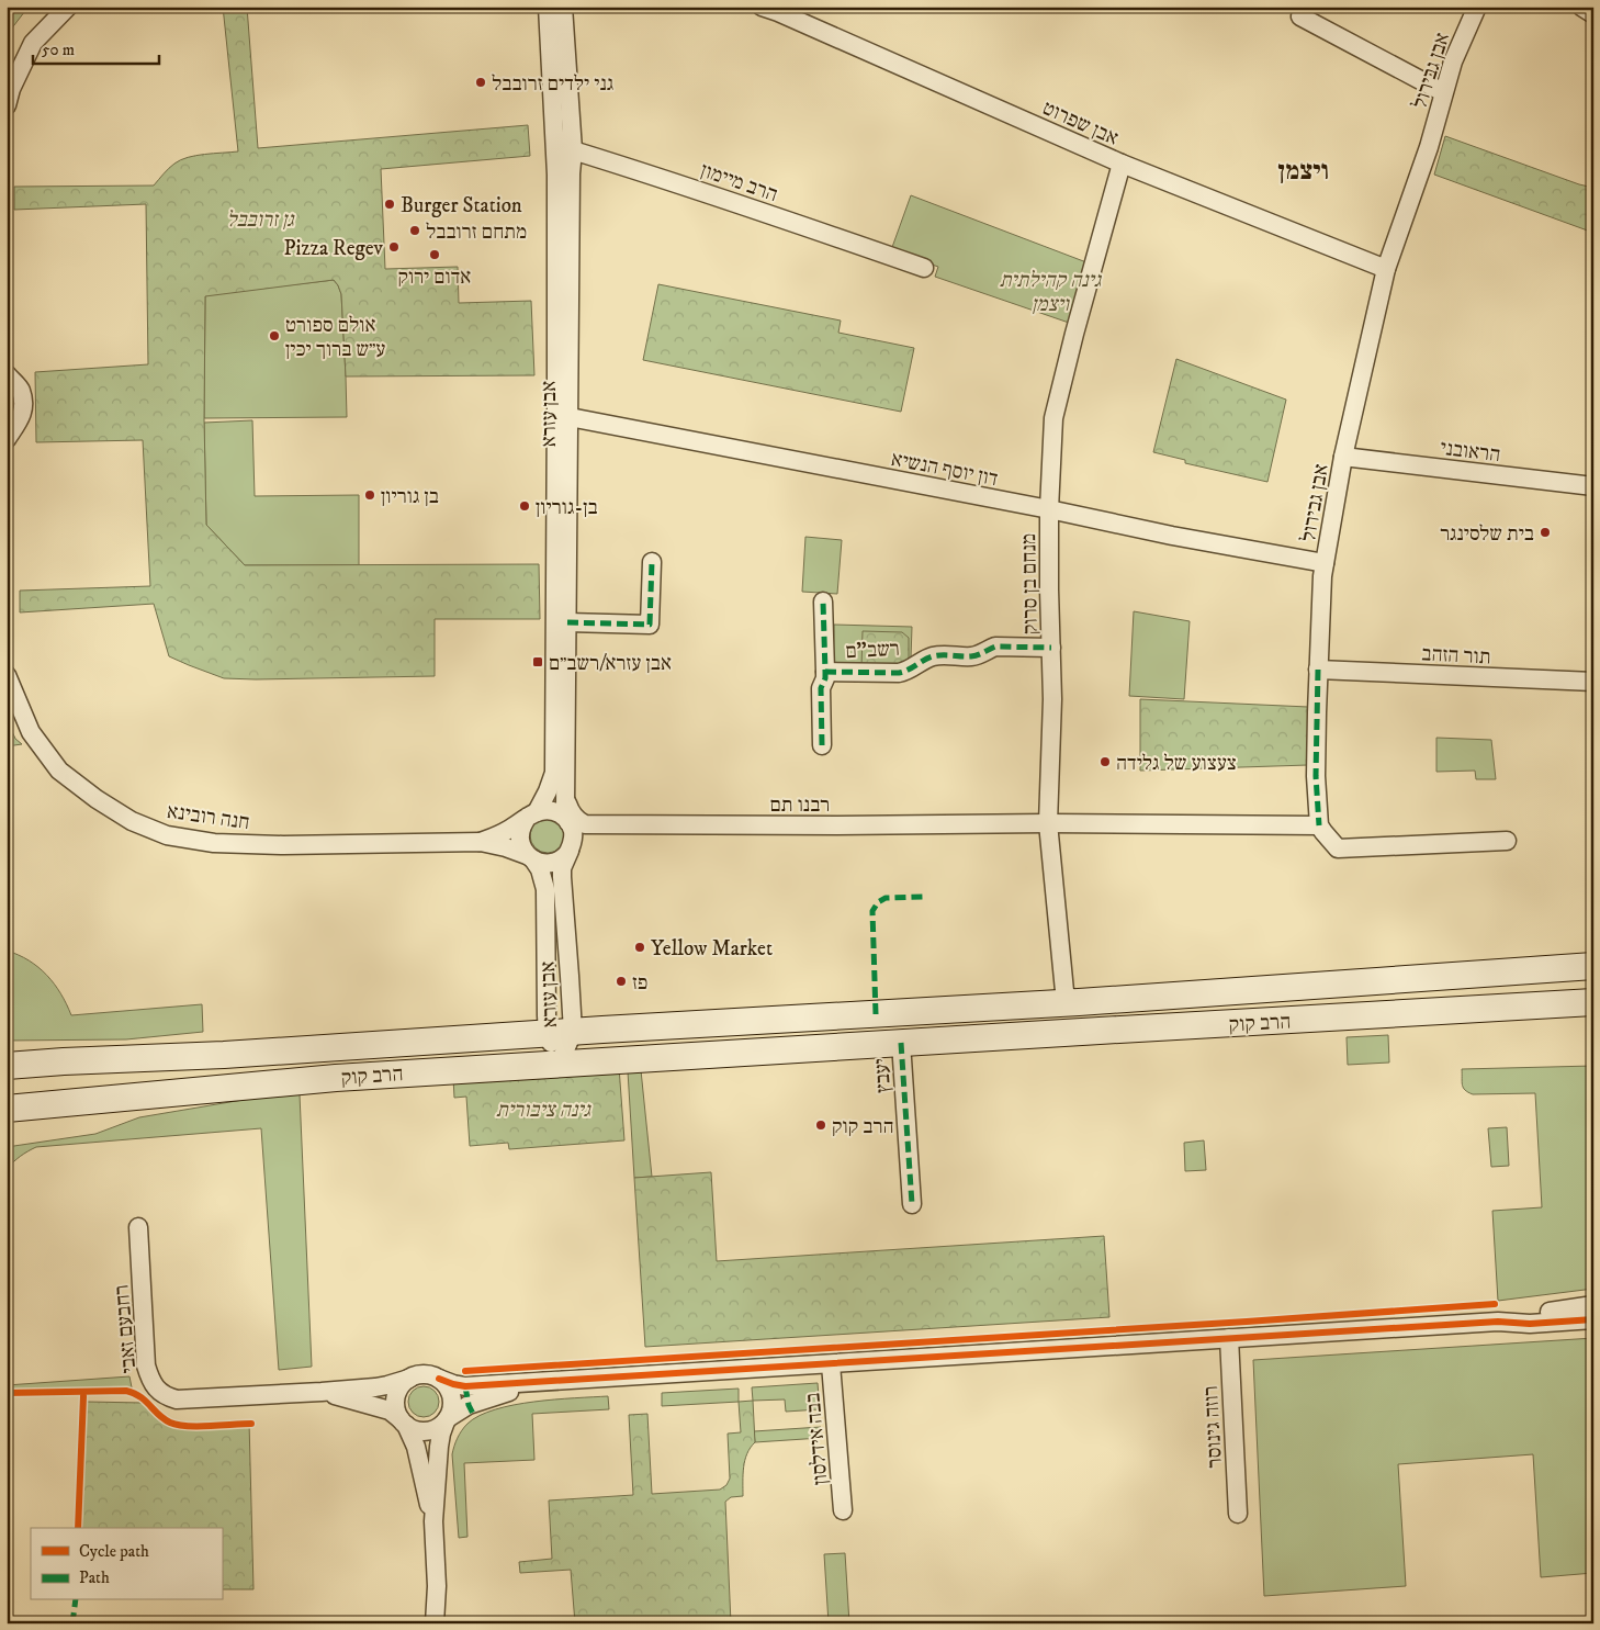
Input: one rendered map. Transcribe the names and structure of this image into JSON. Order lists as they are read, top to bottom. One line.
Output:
{"streets":{"main road":["הרב קוק"],"street":["אבן גבירול","אבן שפרוט","הרב מיימון","אבן עזרא","הראובני","דון יוסף הנשיא","מנחם בן סרוק","רשב\"ם","תור הזהב","רבנו תם","חנה רובינא","יעבץ","רחבעם זאבי","רוזה גינוסר","בבה אידלסון"]},"crossings":[["אבן גבירול","אבן שפרוט"],["אבן גבירול","הראובני"],["אבן גבירול","דון יוסף הנשיא"],["אבן גבירול","תור הזהב"],["אבן גבירול","רבנו תם"],["אבן שפרוט","מנחם בן סרוק"],["הרב מיימון","אבן עזרא"],["אבן עזרא","דון יוסף הנשיא"],["אבן עזרא","רבנו תם"],["אבן עזרא","חנה רובינא"],["אבן עזרא","הרב קוק"],["דון יוסף הנשיא","מנחם בן סרוק"],["מנחם בן סרוק","רשב\"ם"],["מנחם בן סרוק","רבנו תם"],["מנחם בן סרוק","הרב קוק"],["הרב קוק","יעבץ"]],"districts":["ויצמן"],"parks":["גן זרובבל","גינה קהילתית ויצמן","גינה ציבורית"],"places":{"other":["גני ילדים זרובבל","Burger Station","מתחם זרובבל","Pizza Regev","אדום ירוק","אולם ספורט ע״ש ברוך יכין","בן גוריון","בן-גוריון","בית שלסינגר","צעצוע של גלידה","Yellow Market","פז","הרב קוק"],"transit":["אבן עזרא/רשב״ם"]},"legend":["Cycle path","Path"],"scale_bar":"50 m"}
